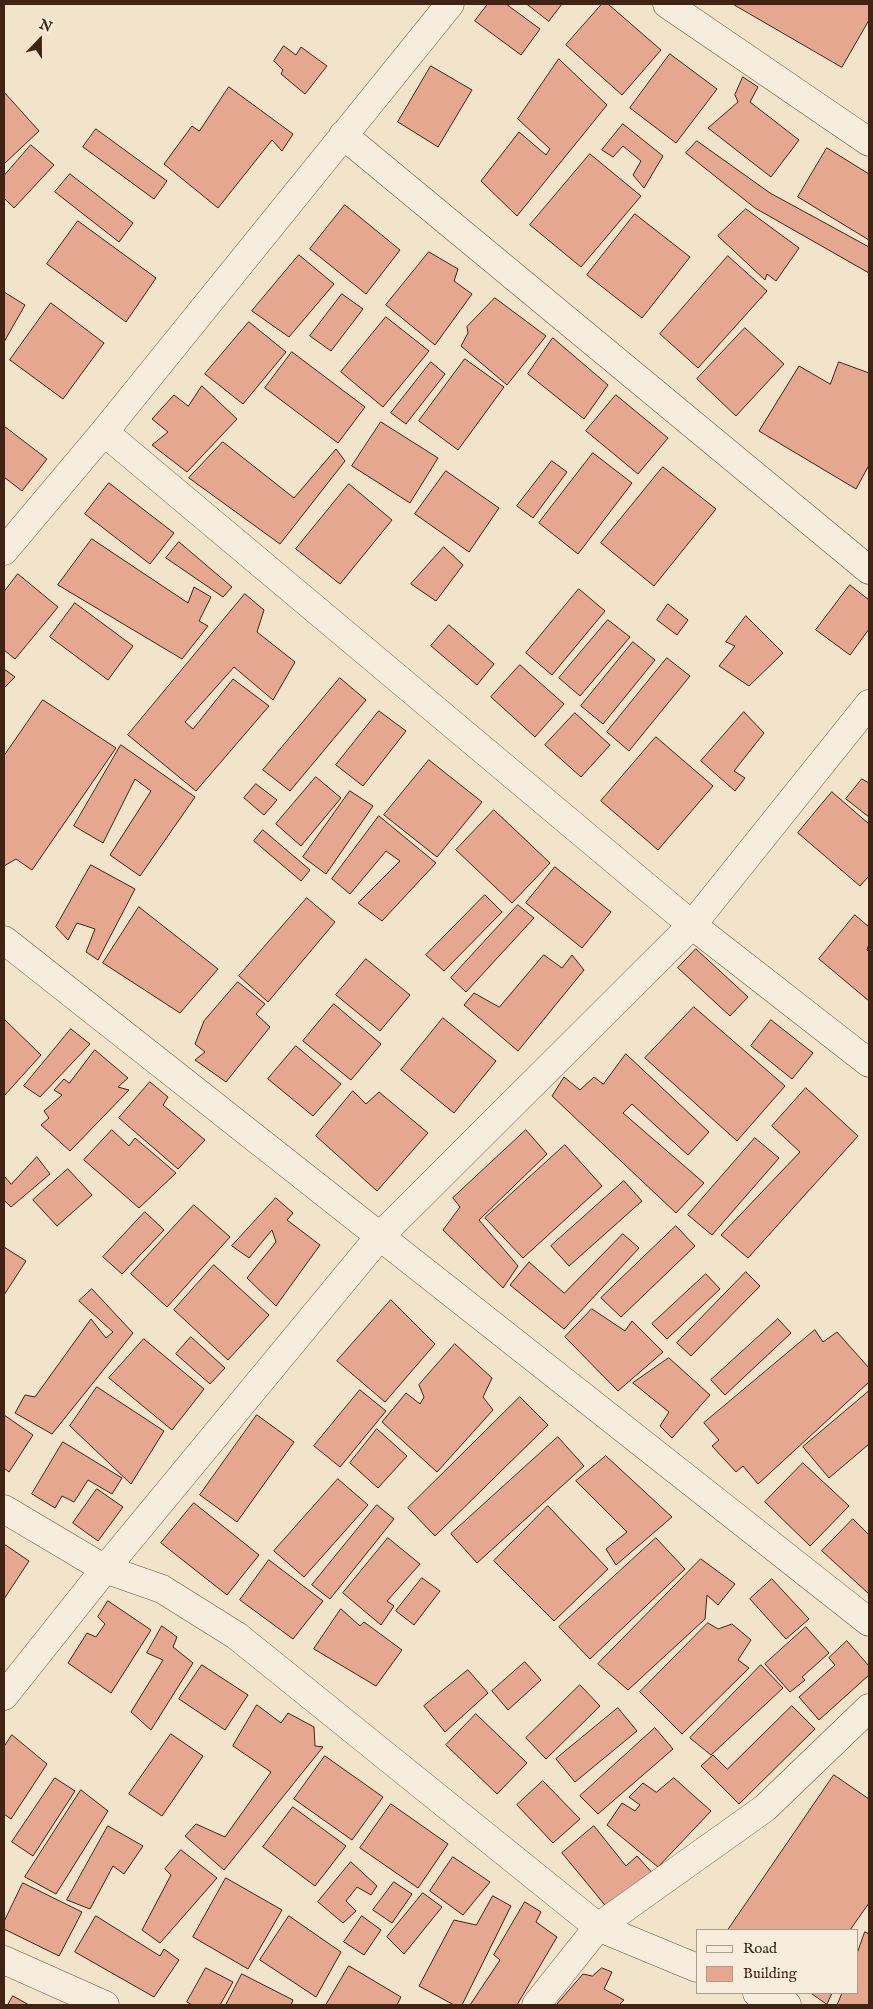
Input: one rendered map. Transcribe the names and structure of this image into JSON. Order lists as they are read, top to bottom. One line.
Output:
{"legend":["Road","Building"],"north":"top"}
